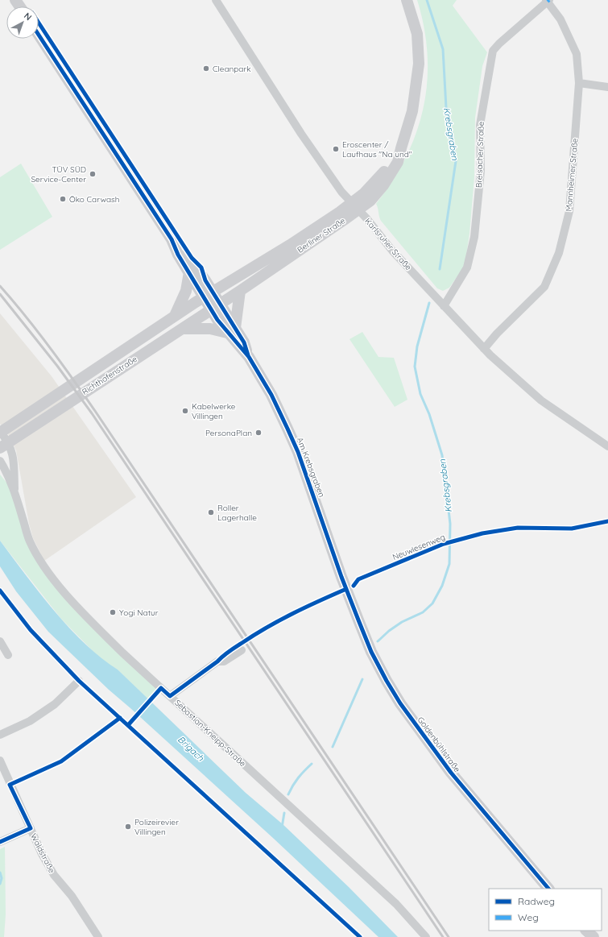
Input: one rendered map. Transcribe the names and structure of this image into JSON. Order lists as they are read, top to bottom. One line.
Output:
{"streets":{"street":["Breisacher Straße","Mannheimer Straße","Berliner Straße","Karlsruher Straße","Richthofenstraße","Am Krebsgraben","Sebastian-Kneipp-Straße","Goldenbühlstraße","Waldstraße"],"cycle path":["Neuwiesenweg"]},"crossings":[["Breisacher Straße","Mannheimer Straße"],["Breisacher Straße","Karlsruher Straße"],["Mannheimer Straße","Karlsruher Straße"],["Berliner Straße","Karlsruher Straße"],["Berliner Straße","Richthofenstraße"],["Berliner Straße","Am Krebsgraben"],["Richthofenstraße","Am Krebsgraben"],["Richthofenstraße","Sebastian-Kneipp-Straße"],["Am Krebsgraben","Goldenbühlstraße"]],"water":["Krebsgraben","Brigach"],"places":["Cleanpark","Eroscenter / Laufhaus \"Na und\"","TÜV SÜD Service-Center","Öko Carwash","Kabelwerke Villingen","PersonaPlan","Roller Lagerhalle","Yogi Natur","Polizeirevier Villingen"],"legend":["Radweg","Weg"],"north":"top right"}
